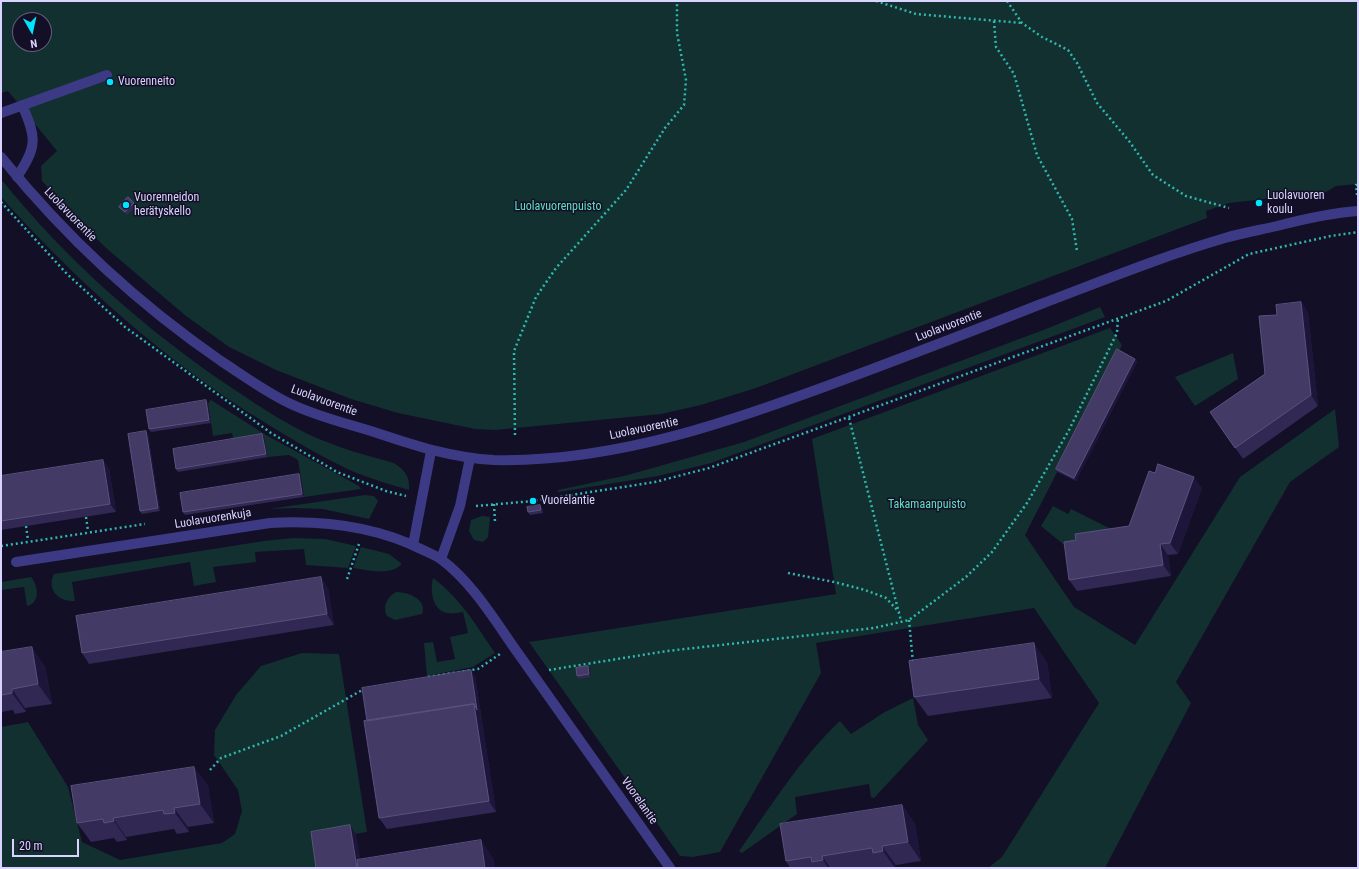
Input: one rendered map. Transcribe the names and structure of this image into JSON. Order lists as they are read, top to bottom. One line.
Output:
{"streets":{"street":["Luolavuorentie","Luolavuorenkuja","Vuorelantie"]},"crossings":[["Luolavuorenkuja","Vuorelantie"]],"parks":["Luolavuorenpuisto","Takamaanpuisto"],"places":["Vuorenneito","Luolavuoren koulu","Vuorenneidon herätyskello","Vuorelantie"],"scale_bar":"20 m","north":"bottom"}
